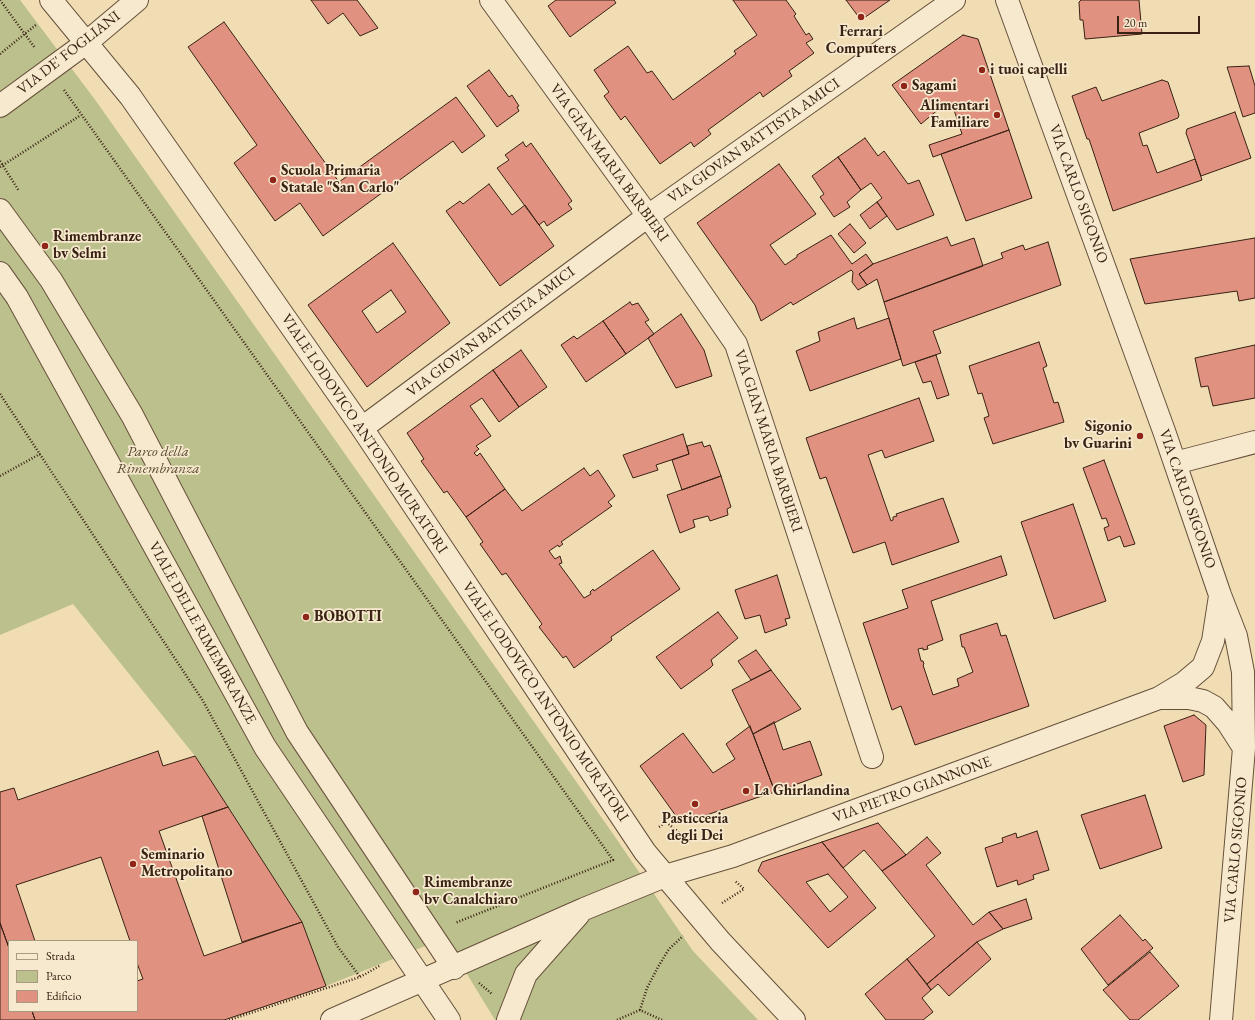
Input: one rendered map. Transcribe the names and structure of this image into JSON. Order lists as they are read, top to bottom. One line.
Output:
{"streets":{"street":["VIA DE' FOGLIANI","VIA GIOVAN BATTISTA AMICI","VIA GIAN MARIA BARBIERI","VIA CARLO SIGONIO","VIALE LODOVICO ANTONIO MURATORI","VIALE DELLE RIMEMBRANZE","VIA PIETRO GIANNONE"]},"crossings":[["VIA DE' FOGLIANI","VIALE LODOVICO ANTONIO MURATORI"],["VIA GIOVAN BATTISTA AMICI","VIA GIAN MARIA BARBIERI"],["VIA GIOVAN BATTISTA AMICI","VIALE LODOVICO ANTONIO MURATORI"],["VIA CARLO SIGONIO","VIA PIETRO GIANNONE"],["VIALE LODOVICO ANTONIO MURATORI","VIA PIETRO GIANNONE"],["VIALE DELLE RIMEMBRANZE","VIA PIETRO GIANNONE"]],"parks":["Parco della Rimembranza"],"places":["Ferrari Computers","i tuoi capelli","Sagami","Alimentari Familiare","Scuola Primaria Statale \"San Carlo\"","Rimembranze bv Selmi","Sigonio bv Guarini","BOBOTTI","La Ghirlandina","Pasticceria degli Dei","Seminario Metropolitano","Rimembranze bv Canalchiaro"],"legend":["Strada","Parco","Edificio"],"scale_bar":"20 m"}
